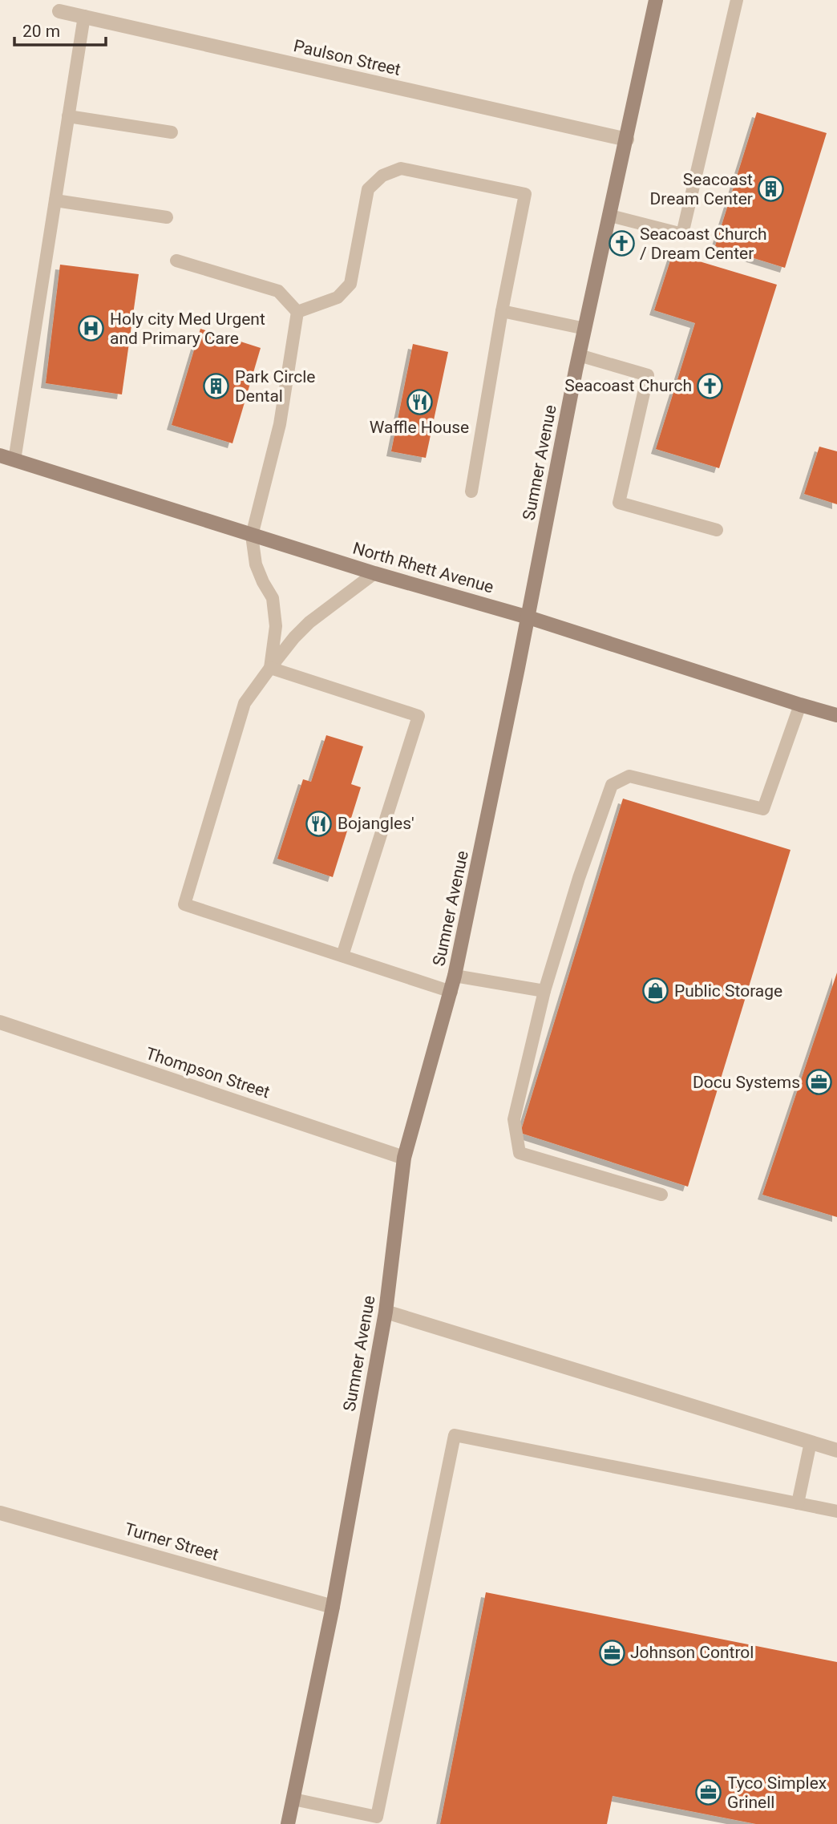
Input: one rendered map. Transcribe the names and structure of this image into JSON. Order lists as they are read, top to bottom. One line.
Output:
{"streets":{"street":["Paulson Street","Sumner Avenue","North Rhett Avenue","Thompson Street","Turner Street"]},"crossings":[["Paulson Street","Sumner Avenue"],["Sumner Avenue","North Rhett Avenue"],["Sumner Avenue","Thompson Street"],["Sumner Avenue","Turner Street"]],"places":{"building":["Seacoast Dream Center","Park Circle Dental"],"church":["Seacoast Church / Dream Center","Seacoast Church"],"hospital":["Holy city Med Urgent and Primary Care"],"restaurant":["Waffle House","Bojangles'"],"shop":["Public Storage"],"office":["Docu Systems","Johnson Control","Tyco Simplex Grinell"]},"scale_bar":"20 m"}
